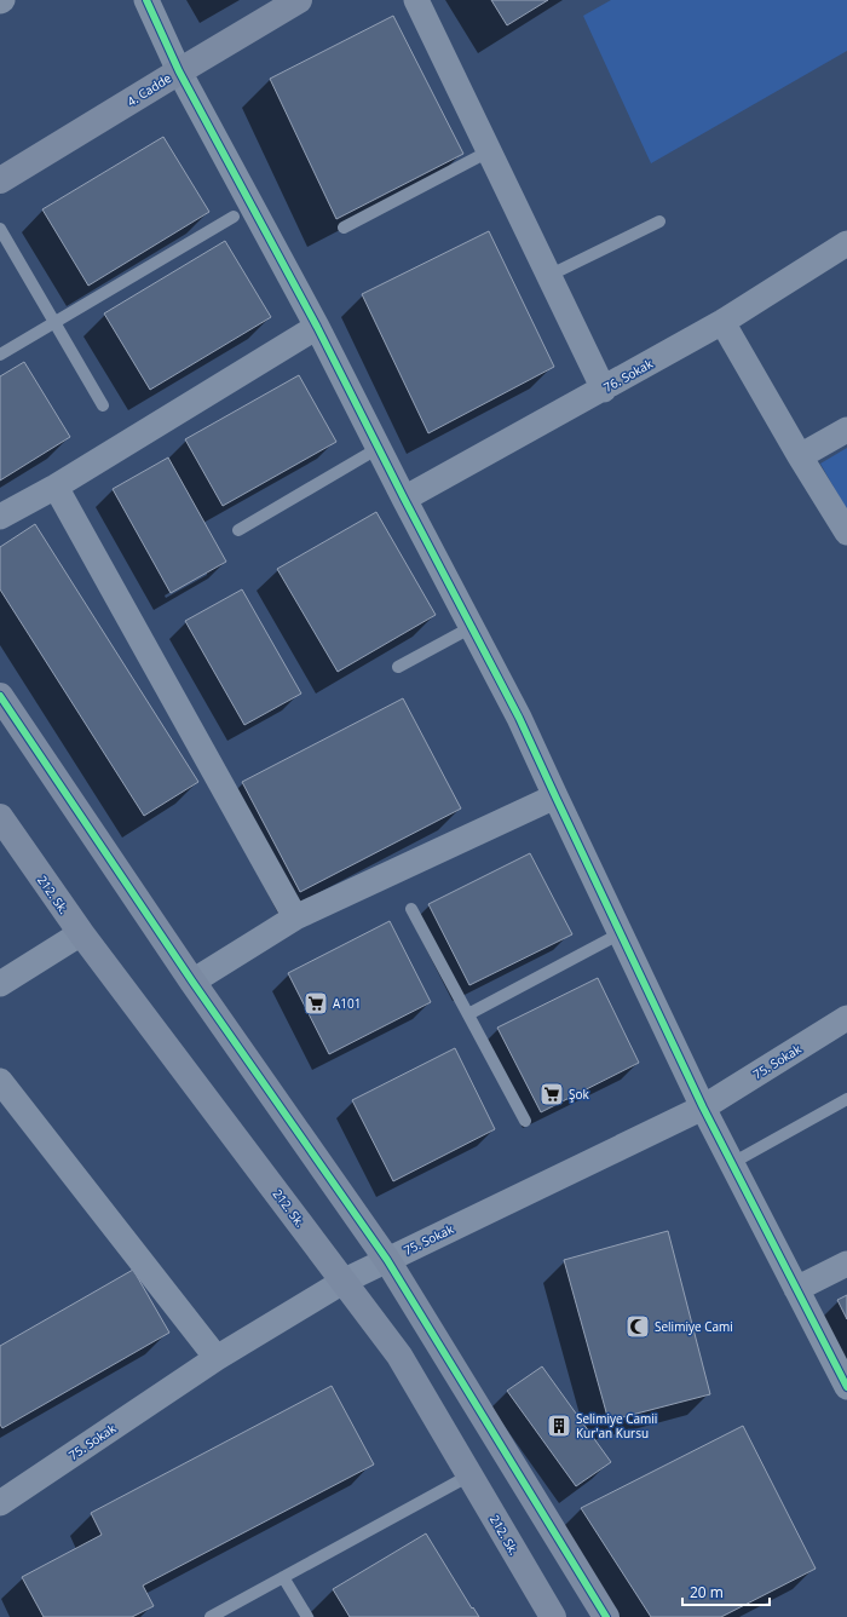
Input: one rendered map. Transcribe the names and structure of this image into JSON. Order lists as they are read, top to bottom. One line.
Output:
{"streets":{"street":["4. Cadde","76. Sokak","212. Sk.","75. Sokak"]},"crossings":[["212. Sk.","75. Sokak"]],"places":{"supermarket":["A101","Şok"],"mosque":["Selimiye Cami"],"building":["Selimiye Camii Kur'an Kursu"]},"scale_bar":"20 m"}
